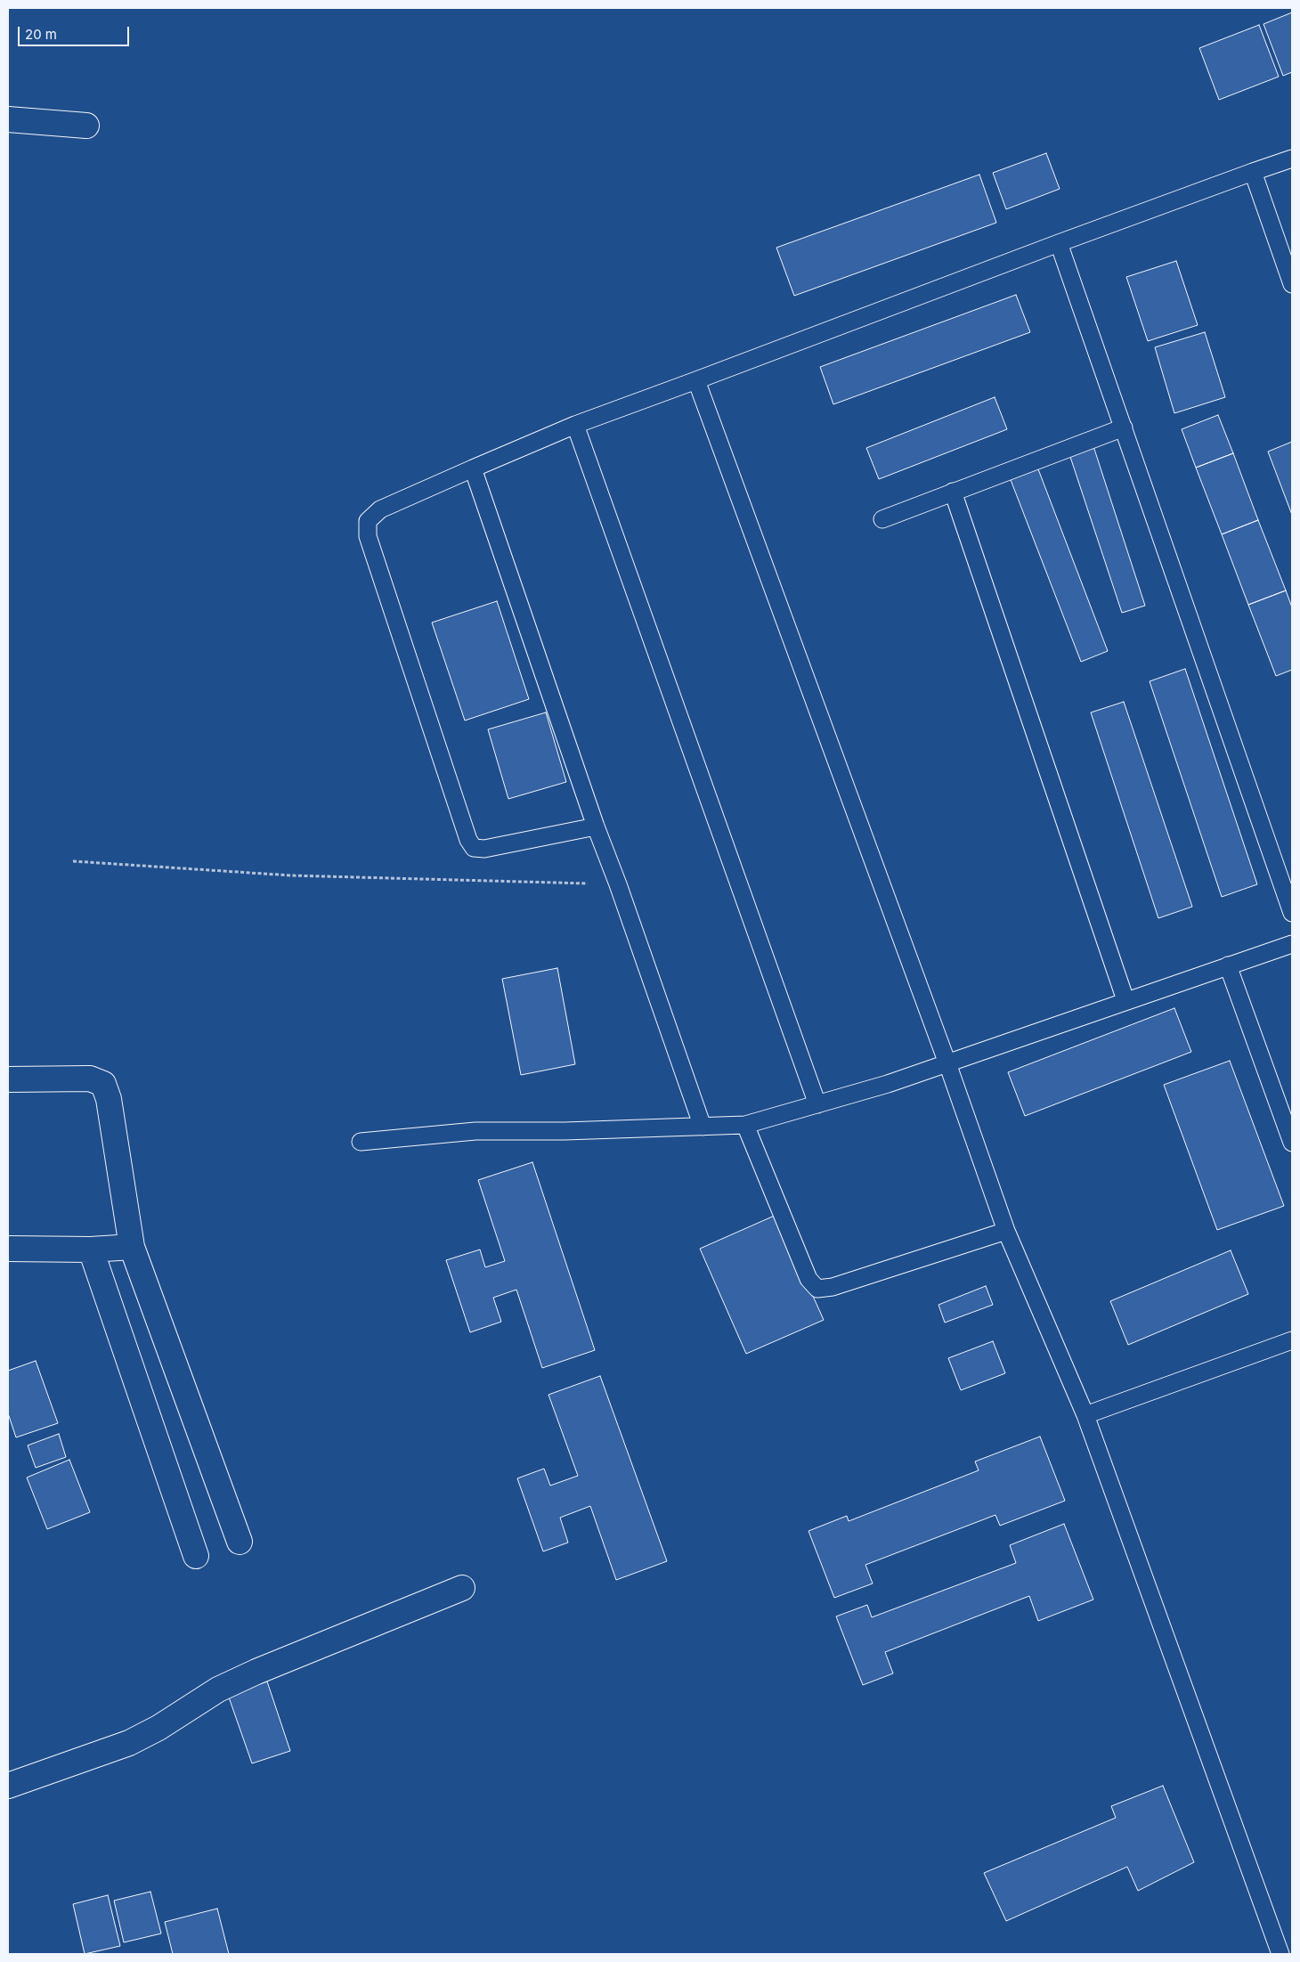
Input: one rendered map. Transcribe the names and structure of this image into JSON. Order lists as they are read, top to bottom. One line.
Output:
{"scale_bar":"20 m"}
